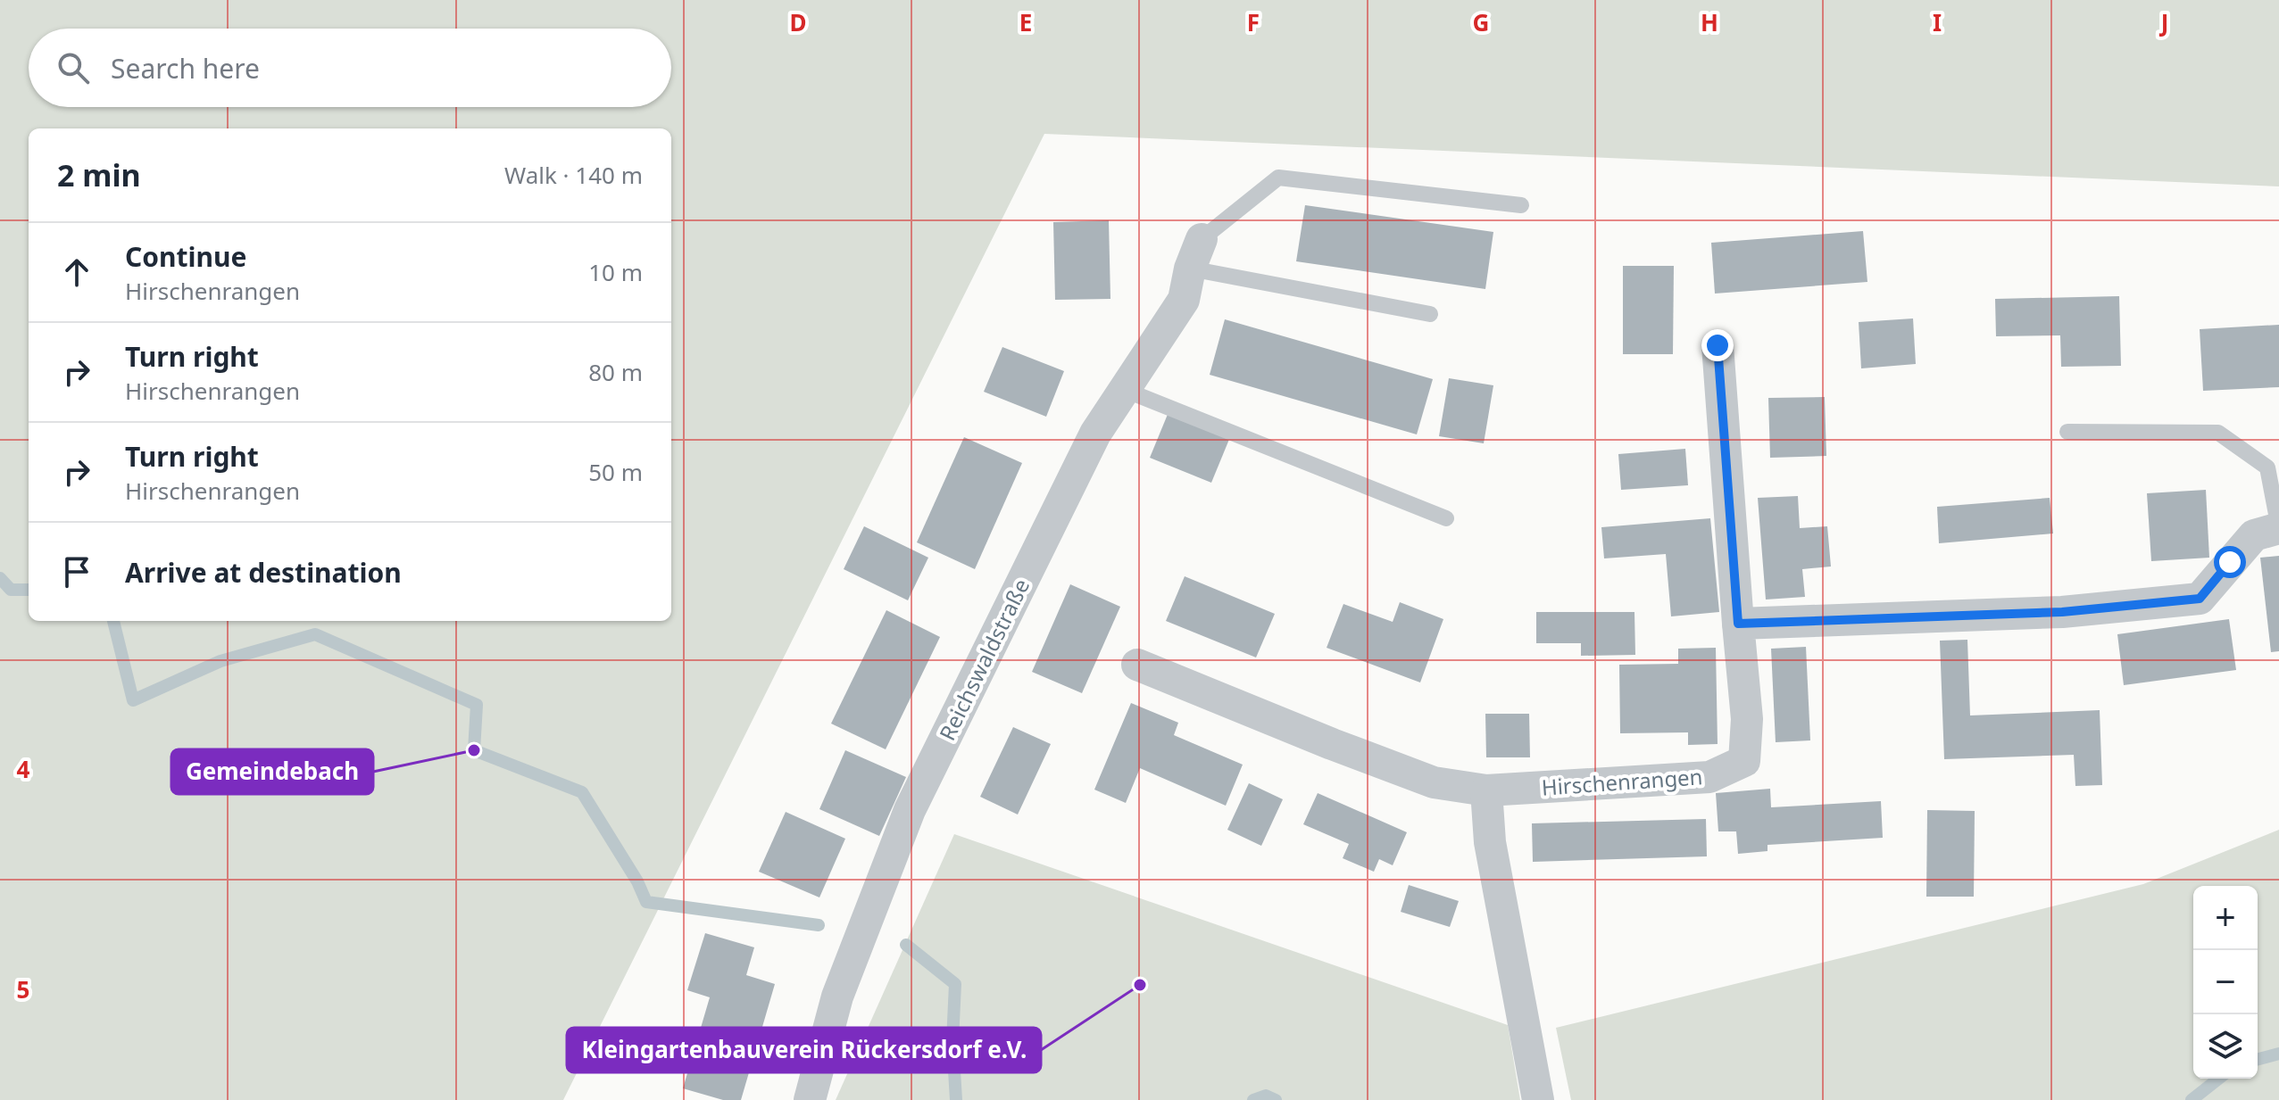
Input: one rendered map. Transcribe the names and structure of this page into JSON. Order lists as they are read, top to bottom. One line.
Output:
{"streets":{"street":["Reichswaldstraße","Hirschenrangen"]},"places":["Gemeindebach","Kleingartenbauverein Rückersdorf e.V."],"page":{"search":"Search here","heading":["2 min","Walk · 140 m"],"list":[["Continue","Hirschenrangen","10 m"],["Turn right","Hirschenrangen","80 m"],["Turn right","Hirschenrangen","50 m"],"Arrive at destination"],"map_buttons":["+","−"]},"grid":{"columns":["D","E","F","G","H","I","J"],"rows":["4","5"]}}
